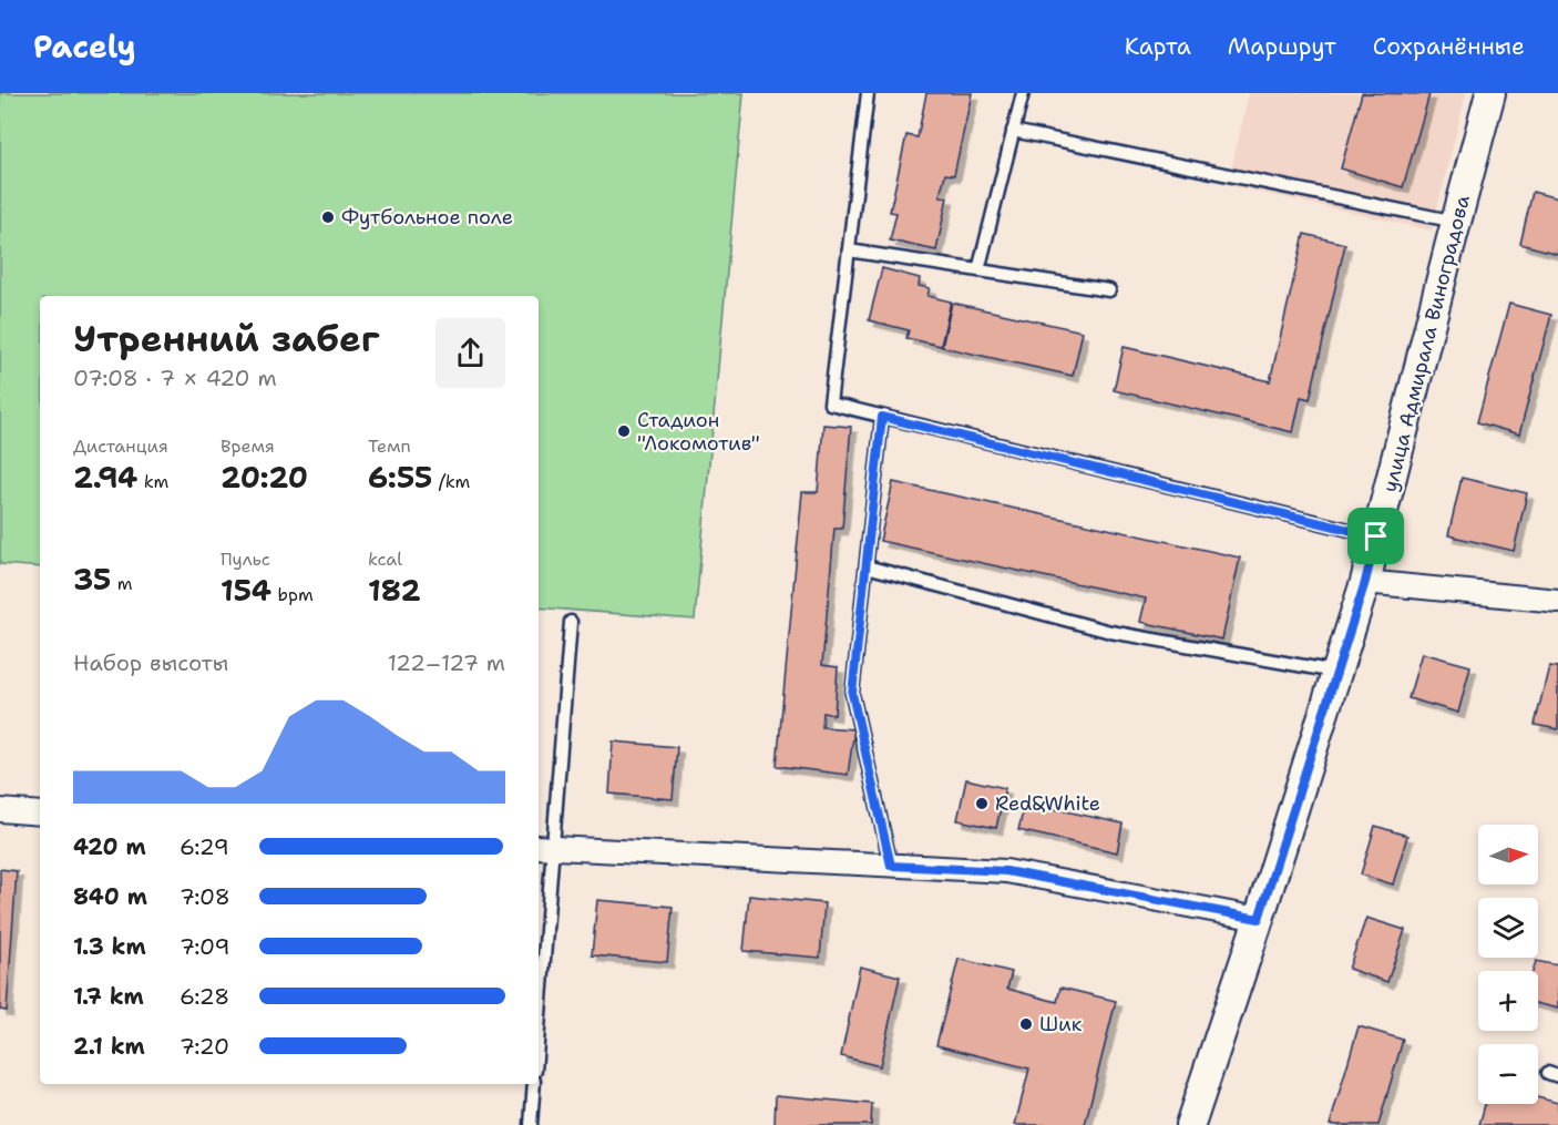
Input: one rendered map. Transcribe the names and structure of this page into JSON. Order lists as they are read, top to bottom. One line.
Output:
{"streets":{"street":["улица Адмирала Виноградова"]},"places":["Футбольное поле","Стадион \"Локомотив\"","Red&White","Шик"],"north":"right","page":{"header":"Pacely","nav":["Карта","Маршрут","Сохранённые"],"heading":["Утренний забег","07:08 · 7 × 420 m"],"stats":[["Дистанция","2.94 km"],["Время","20:20"],["Темп","6:55 /km"],["35 m"],["Пульс","154 bpm"],["kcal","182"]],"chart":["Набор высоты","122–127 m"],"list":[{"name":"420 m","note":"6:29"},{"name":"840 m","note":"7:08"},{"name":"1.3 km","note":"7:09"},{"name":"1.7 km","note":"6:28"},{"name":"2.1 km","note":"7:20"}],"map_buttons":["+","−"]}}
